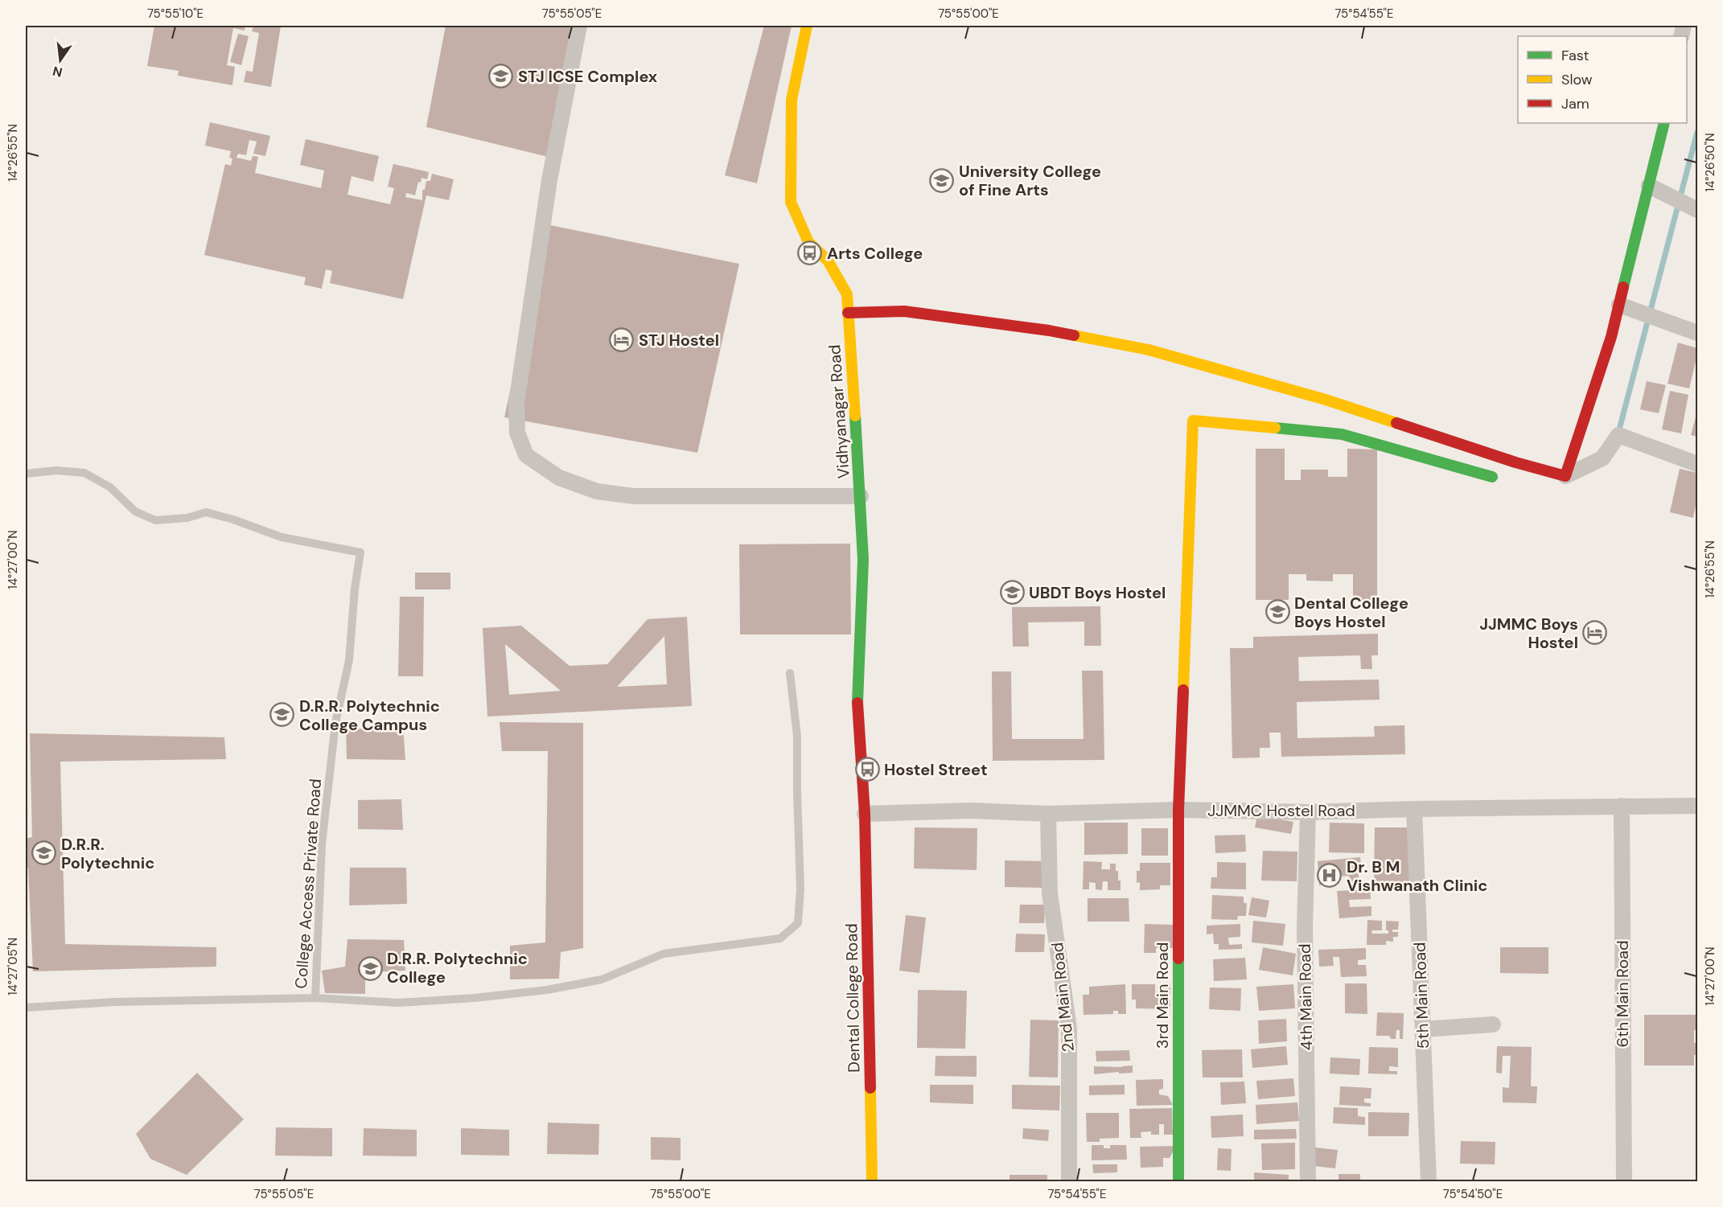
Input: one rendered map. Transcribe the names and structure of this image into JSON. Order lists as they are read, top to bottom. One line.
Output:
{"streets":{"street":["Vidhyanagar Road","JJMMC Hostel Road","6th Main Road","3rd Main Road","5th Main Road","2nd Main Road","4th Main Road","Dental College Road"],"lane":["College Access Private Road"]},"crossings":[["Vidhyanagar Road","JJMMC Hostel Road"],["Vidhyanagar Road","Dental College Road"],["JJMMC Hostel Road","6th Main Road"],["JJMMC Hostel Road","3rd Main Road"],["JJMMC Hostel Road","5th Main Road"],["JJMMC Hostel Road","2nd Main Road"],["JJMMC Hostel Road","4th Main Road"],["JJMMC Hostel Road","Dental College Road"]],"places":{"school or university":["STJ ICSE Complex","University College of Fine Arts","UBDT Boys Hostel","Dental College Boys Hostel","D.R.R. Polytechnic College Campus","D.R.R. Polytechnic","D.R.R. Polytechnic College"],"bus stop":["Arts College","Hostel Street"],"hotel":["STJ Hostel","JJMMC Boys Hostel"],"hospital":["Dr. B M Vishwanath Clinic"]},"legend":["Fast","Slow","Jam"],"north":"bottom","coordinates":["75°55'10\"E","75°55'05\"E","75°55'00\"E","75°54'55\"E","14°26'55\"N","14°26'50\"N","14°27'00\"N","14°27'05\"N","75°54'50\"E"]}
